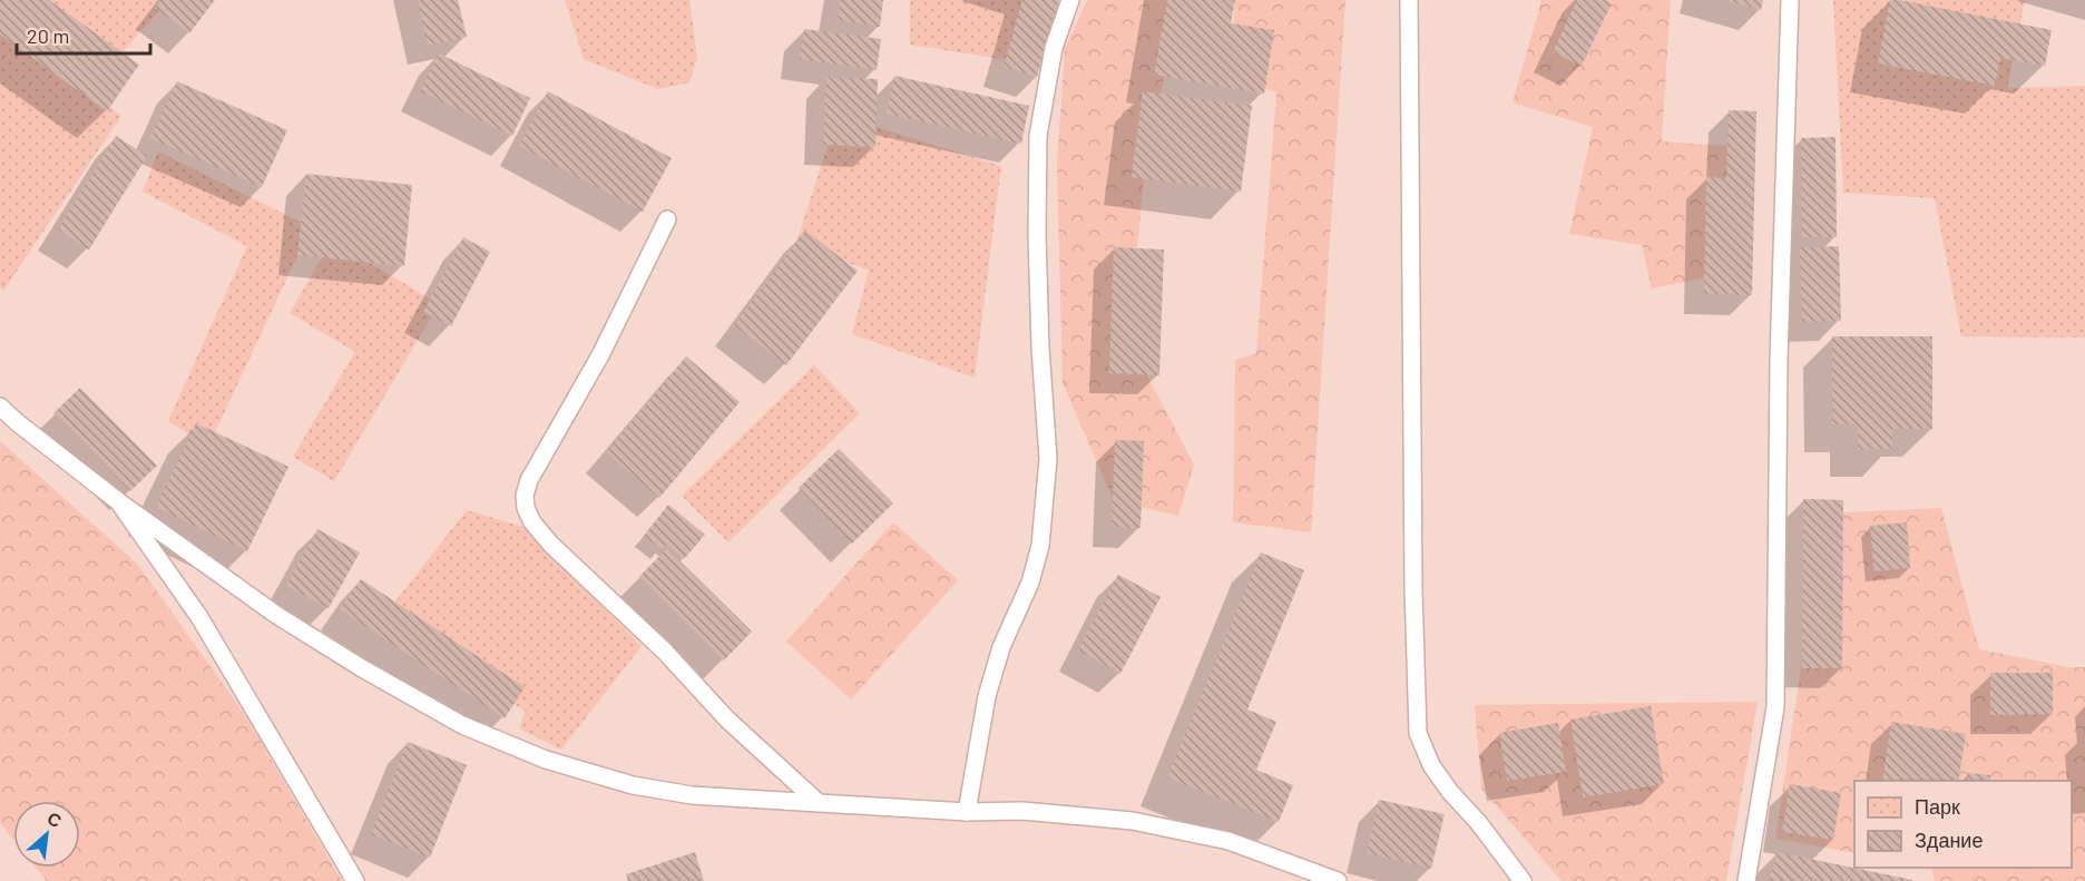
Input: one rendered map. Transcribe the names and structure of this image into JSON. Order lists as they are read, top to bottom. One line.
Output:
{"legend":["Парк","Здание"],"scale_bar":"20 m","north":"top right"}
